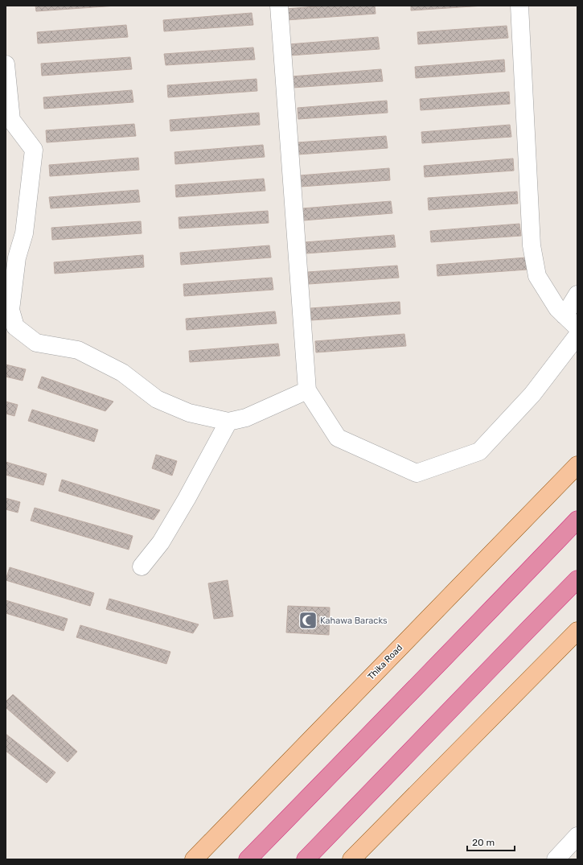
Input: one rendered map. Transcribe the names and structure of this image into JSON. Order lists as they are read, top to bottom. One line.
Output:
{"streets":{"main road":["Thika Road"]},"places":{"mosque":["Kahawa Baracks"]},"scale_bar":"20 m"}
